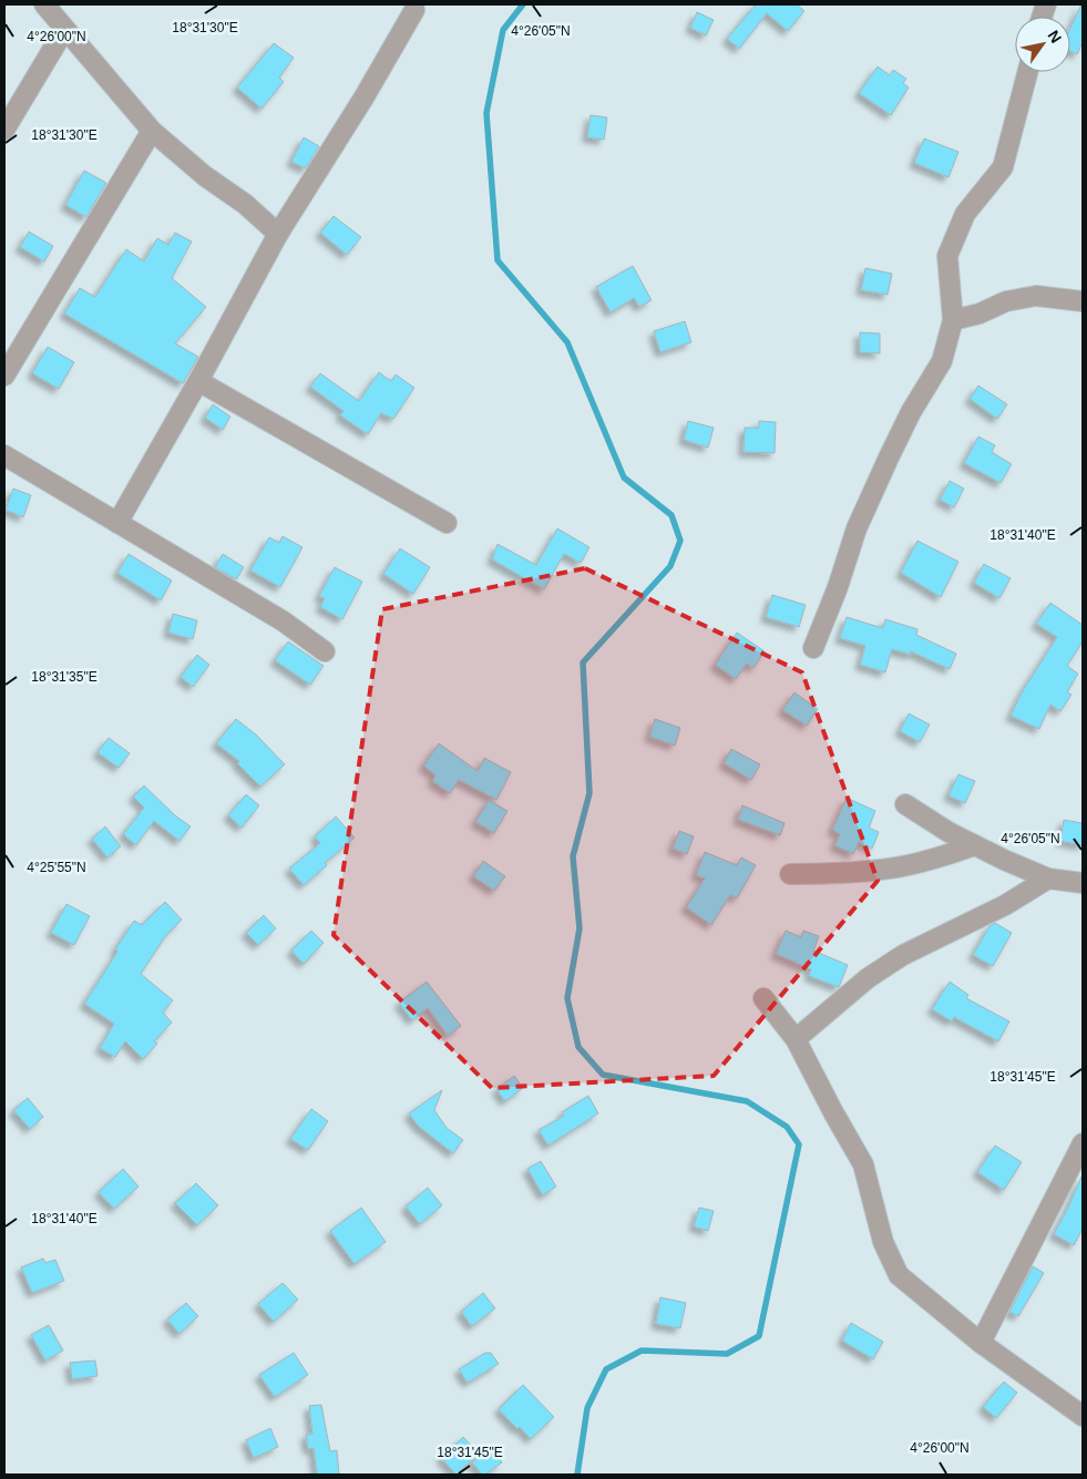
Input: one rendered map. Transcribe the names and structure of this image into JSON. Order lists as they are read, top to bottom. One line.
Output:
{"north":"top right","coordinates":["18°31'30\"E","4°26'05\"N","4°26'00\"N","18°31'40\"E","18°31'35\"E","4°25'55\"N","18°31'45\"E"]}
